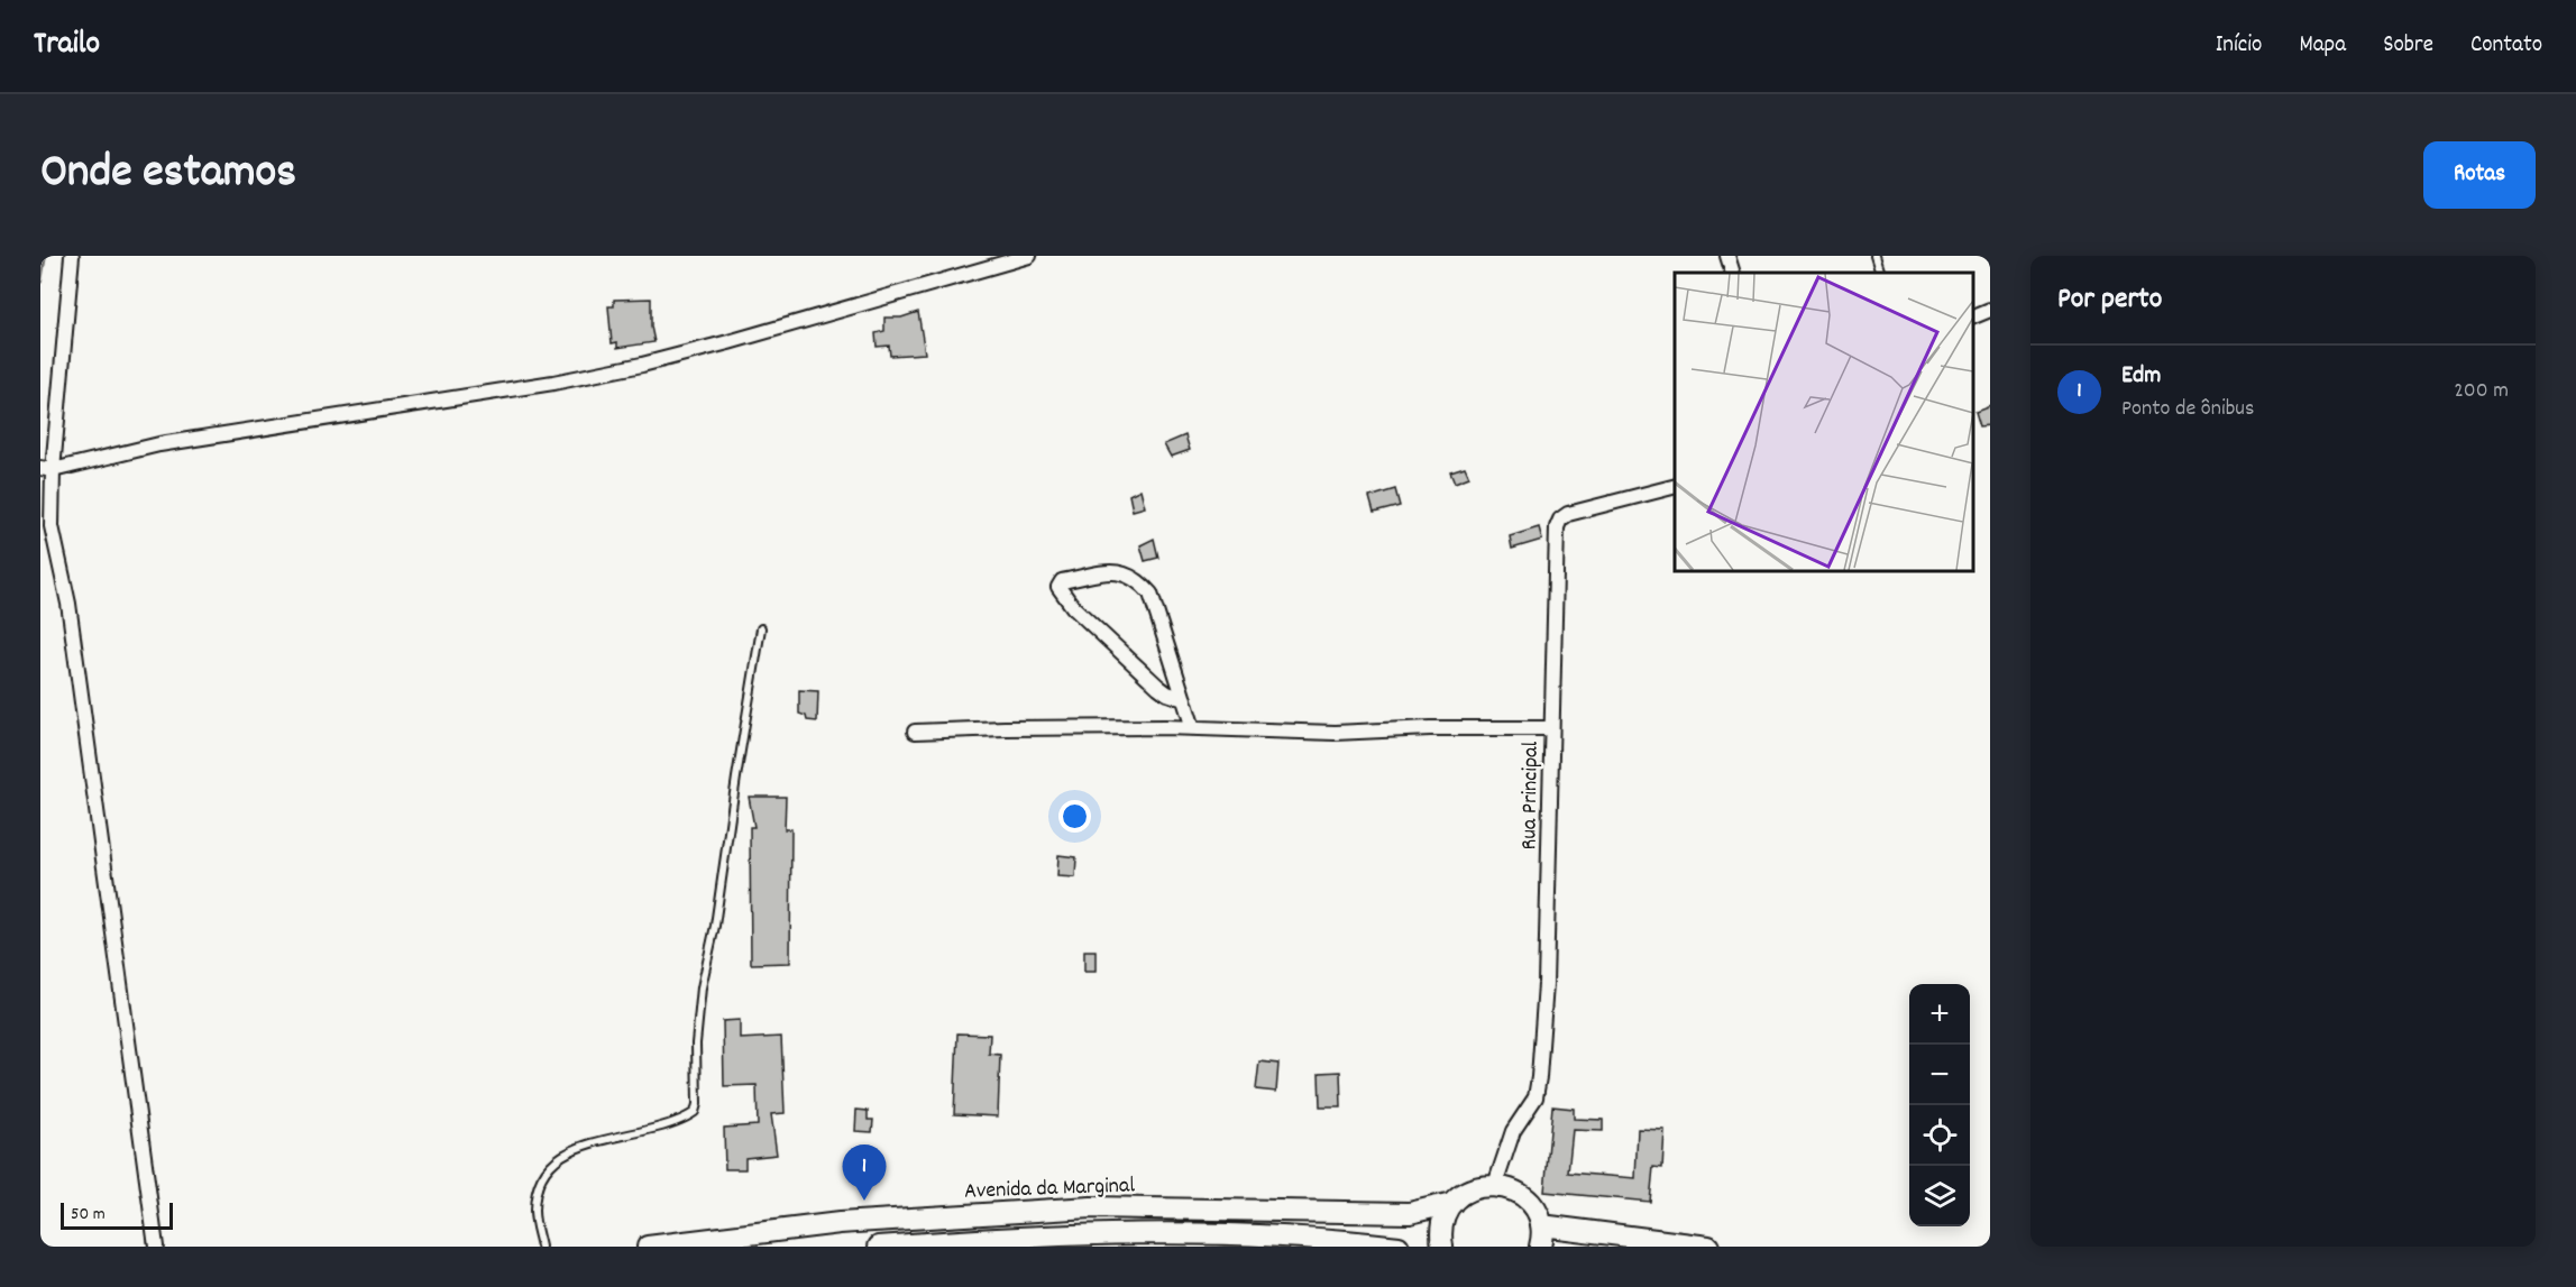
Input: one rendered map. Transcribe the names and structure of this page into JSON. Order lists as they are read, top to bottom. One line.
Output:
{"streets":{"main road":["Avenida da Marginal"],"street":["Rua Principal"]},"crossings":[["Rua Principal","Avenida da Marginal"]],"scale_bar":"50 m","page":{"header":"Trailo","nav":["Início","Mapa","Sobre","Contato"],"title":"Onde estamos","buttons":"Rotas","heading":"Por perto","list":[{"mark":"1","name":"Edm","note":"Ponto de ônibus","value":"200 m"}],"map_buttons":["+","−"],"pins":"1","scale":"50 m"}}
